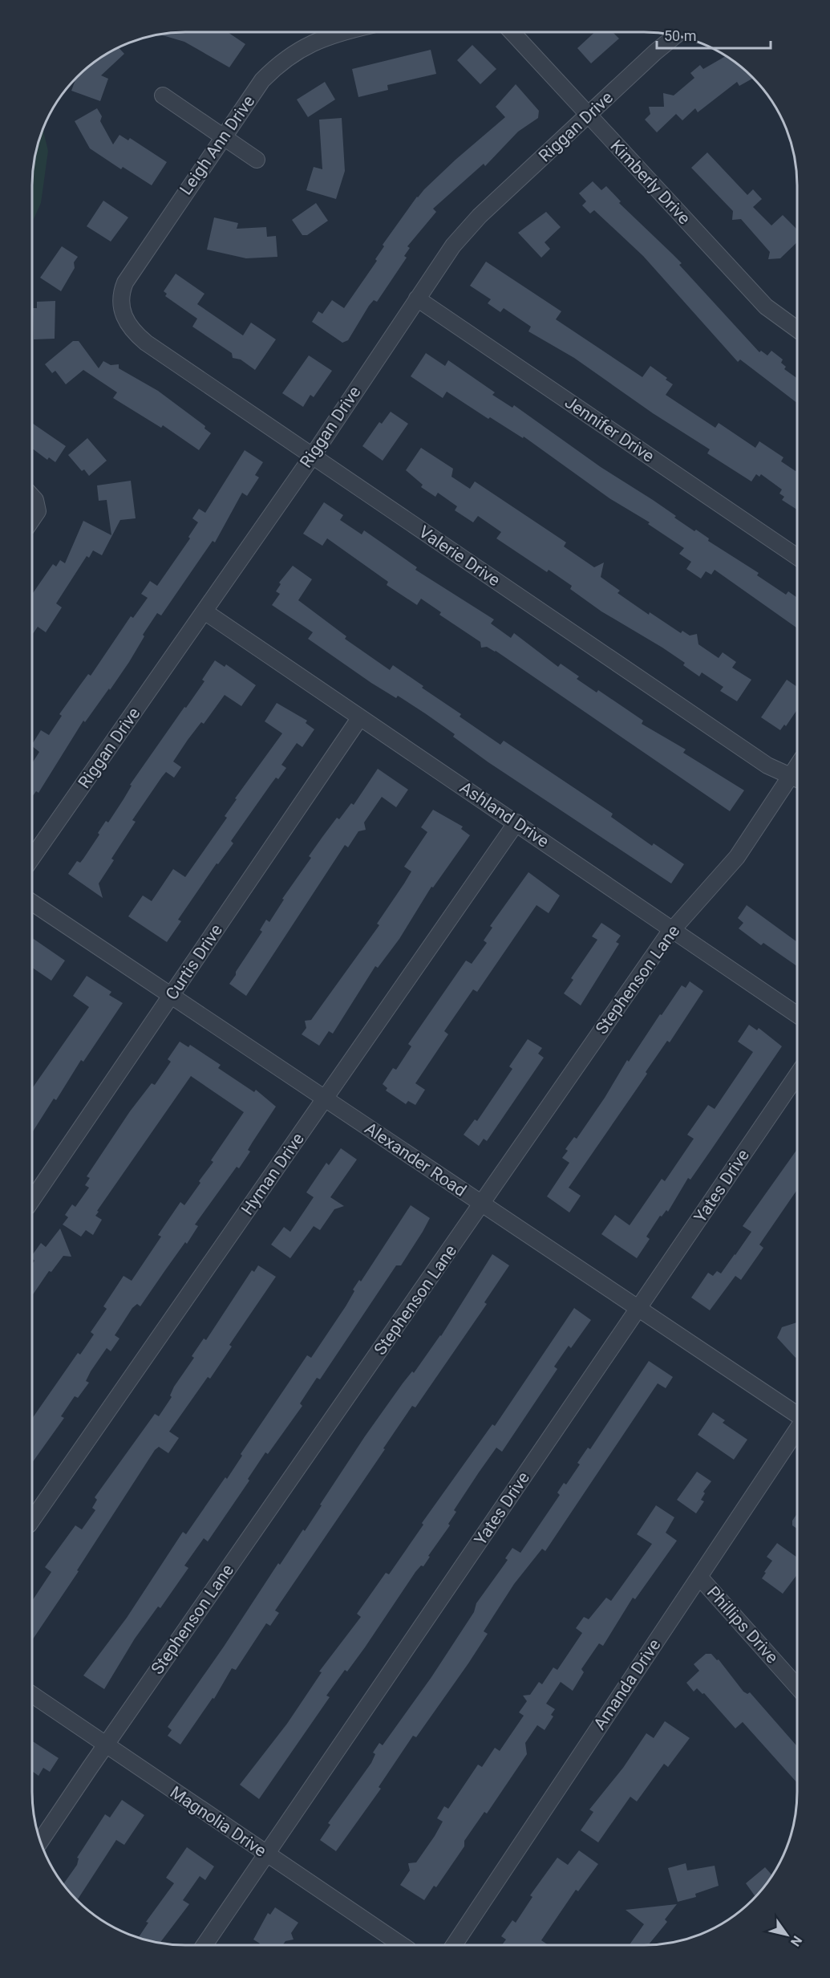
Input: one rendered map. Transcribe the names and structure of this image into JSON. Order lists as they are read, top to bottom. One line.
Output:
{"streets":{"street":["Riggan Drive","Leigh Ann Drive","Kimberly Drive","Jennifer Drive","Valerie Drive","Ashland Drive","Curtis Drive","Stephenson Lane","Alexander Road","Hyman Drive","Yates Drive","Phillips Drive","Amanda Drive","Magnolia Drive"]},"crossings":[["Riggan Drive","Kimberly Drive"],["Riggan Drive","Jennifer Drive"],["Riggan Drive","Valerie Drive"],["Riggan Drive","Ashland Drive"],["Leigh Ann Drive","Valerie Drive"],["Valerie Drive","Stephenson Lane"],["Ashland Drive","Curtis Drive"],["Ashland Drive","Stephenson Lane"],["Ashland Drive","Hyman Drive"],["Curtis Drive","Alexander Road"],["Stephenson Lane","Alexander Road"],["Stephenson Lane","Magnolia Drive"],["Alexander Road","Hyman Drive"],["Alexander Road","Yates Drive"],["Yates Drive","Magnolia Drive"],["Phillips Drive","Amanda Drive"]],"scale_bar":"50 m","north":"bottom right"}
